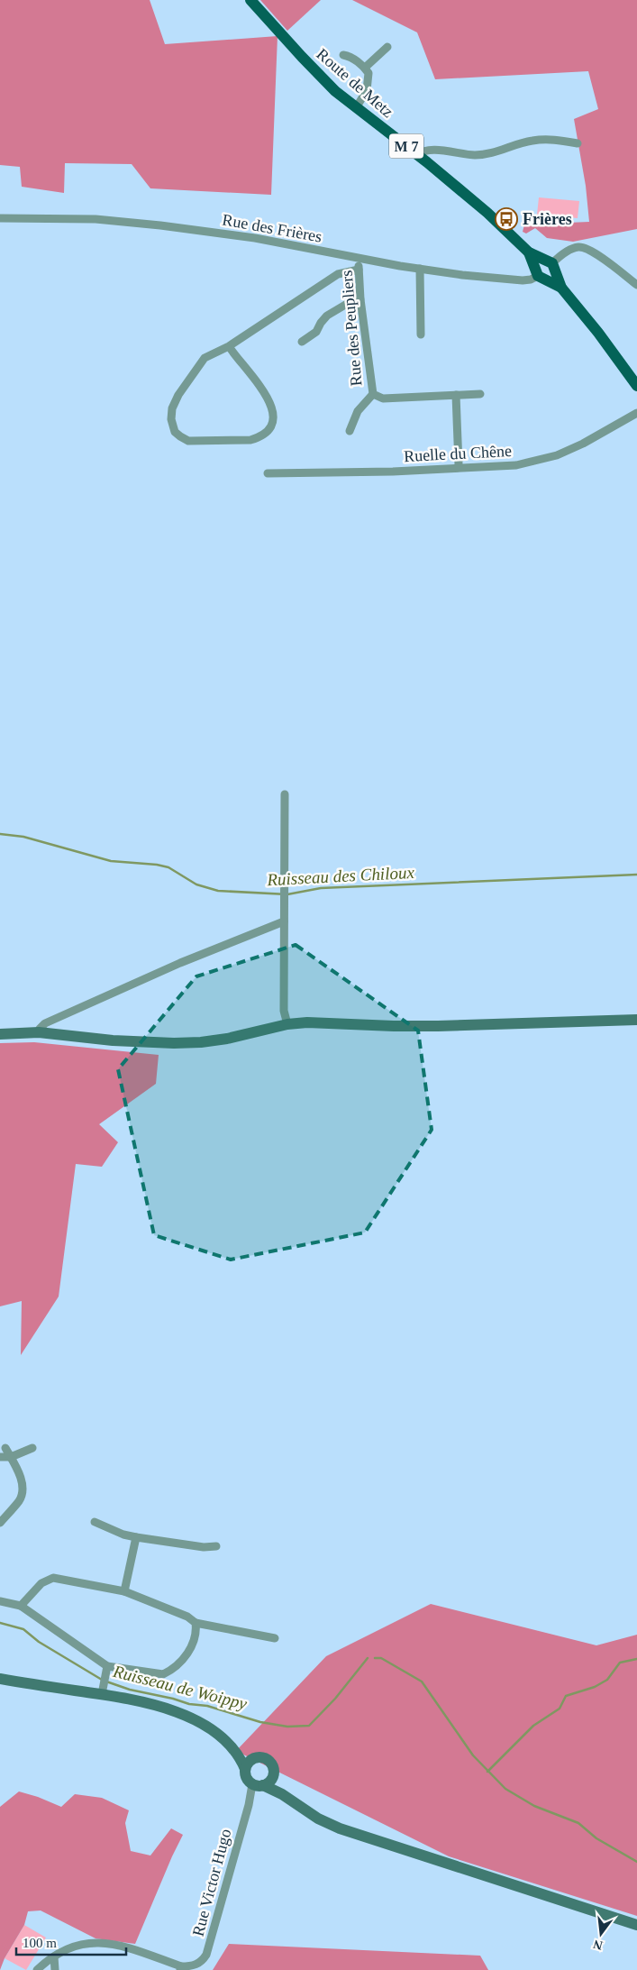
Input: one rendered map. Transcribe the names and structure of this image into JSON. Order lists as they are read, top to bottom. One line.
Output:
{"streets":{"main road":["Route de Metz","M 7"],"street":["Rue des Frières","Rue des Peupliers","Ruelle du Chêne","Rue Victor Hugo"]},"crossings":[["Route de Metz","Rue des Frières"],["Rue des Frières","Rue des Peupliers"]],"water":["Ruisseau des Chiloux","Ruisseau de Woippy"],"places":{"bus stop":["Frières"]},"scale_bar":"100 m","north":"bottom"}
